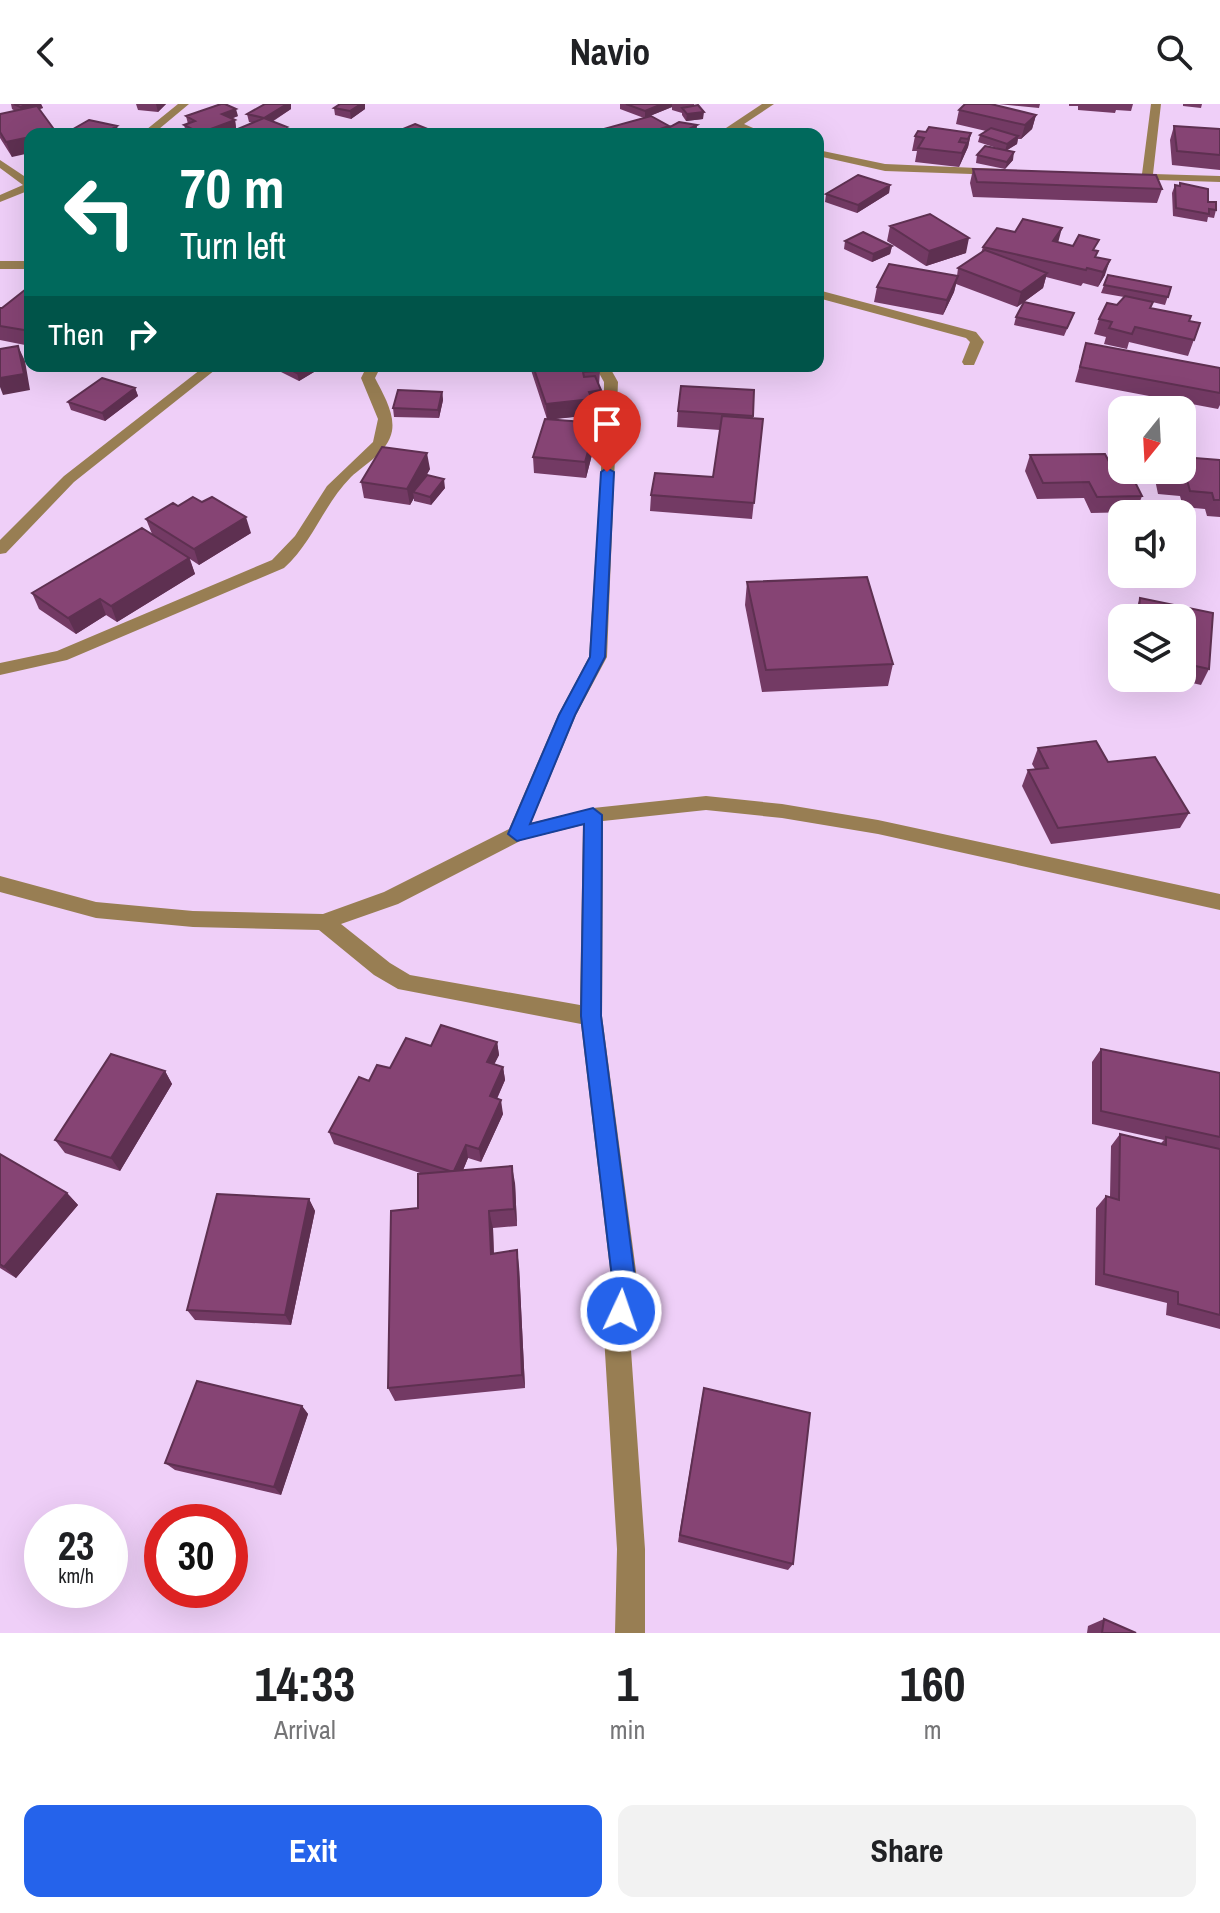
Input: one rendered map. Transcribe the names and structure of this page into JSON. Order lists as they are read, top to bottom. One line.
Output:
{"north":"bottom","page":{"header":"Navio","turn":["70 m","Turn left"],"then":"Then","speed":"23 km/h","limit":"30","eta":["14:33","Arrival","1","min","160","m"],"buttons":["Exit","Share"]}}
